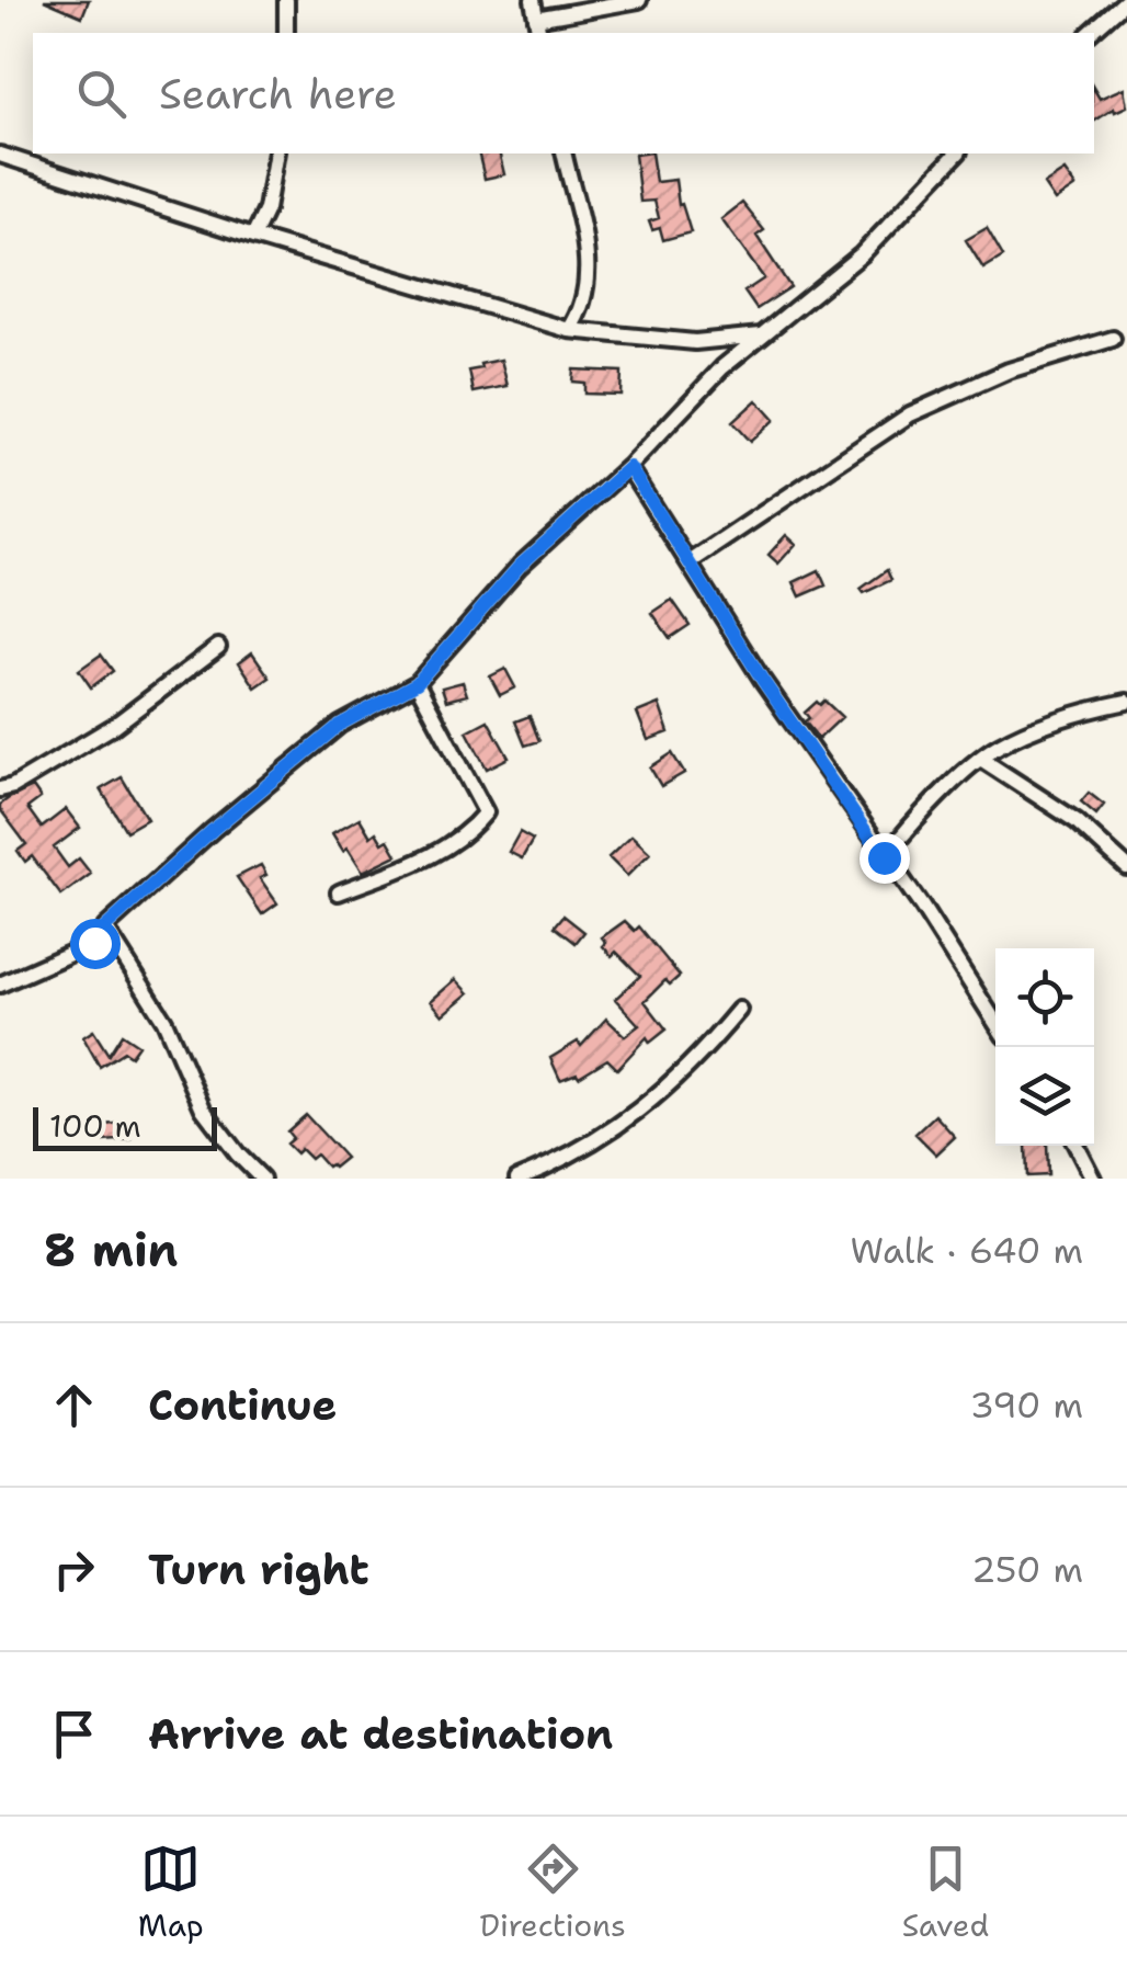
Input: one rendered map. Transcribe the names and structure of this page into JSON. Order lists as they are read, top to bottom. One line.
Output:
{"scale_bar":"100 m","page":{"search":"Search here","scale":"100 m","heading":["8 min","Walk · 640 m"],"list":[["Continue","390 m"],["Turn right","250 m"],"Arrive at destination"],"nav":["Map","Directions","Saved"]}}
